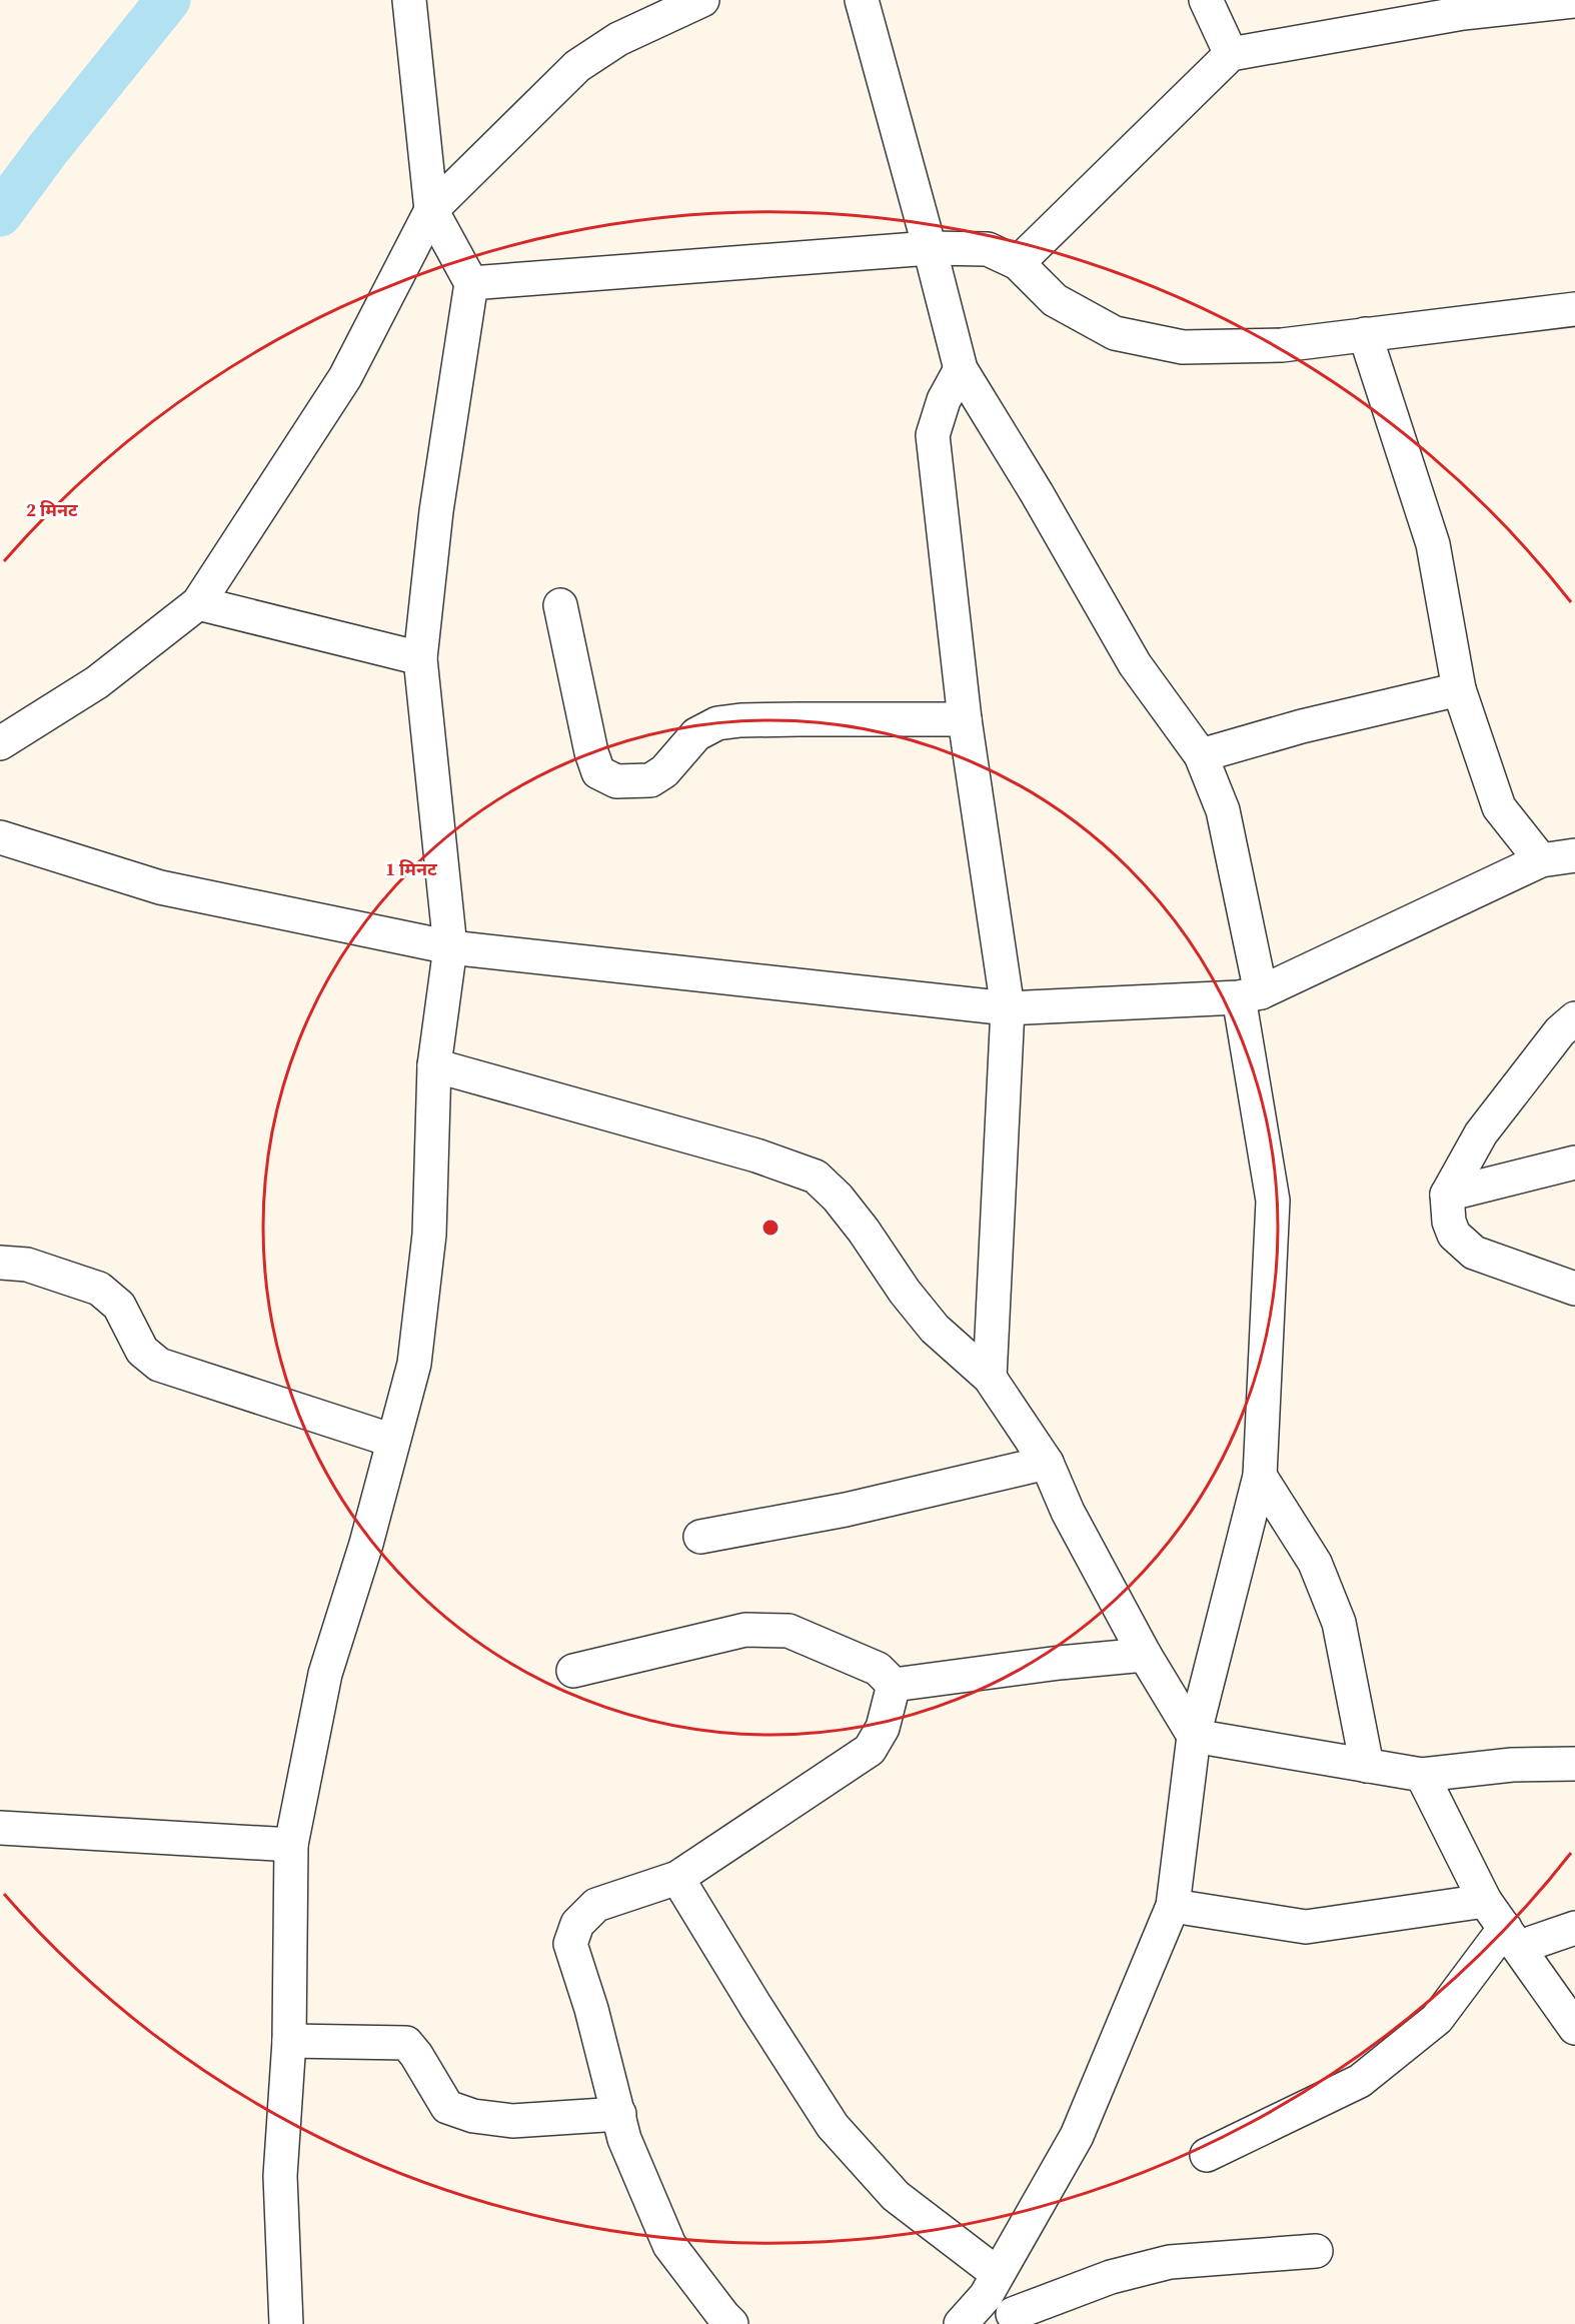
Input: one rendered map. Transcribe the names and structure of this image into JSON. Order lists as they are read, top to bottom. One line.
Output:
{"rings":["2 मिनट","1 मिनट"]}
